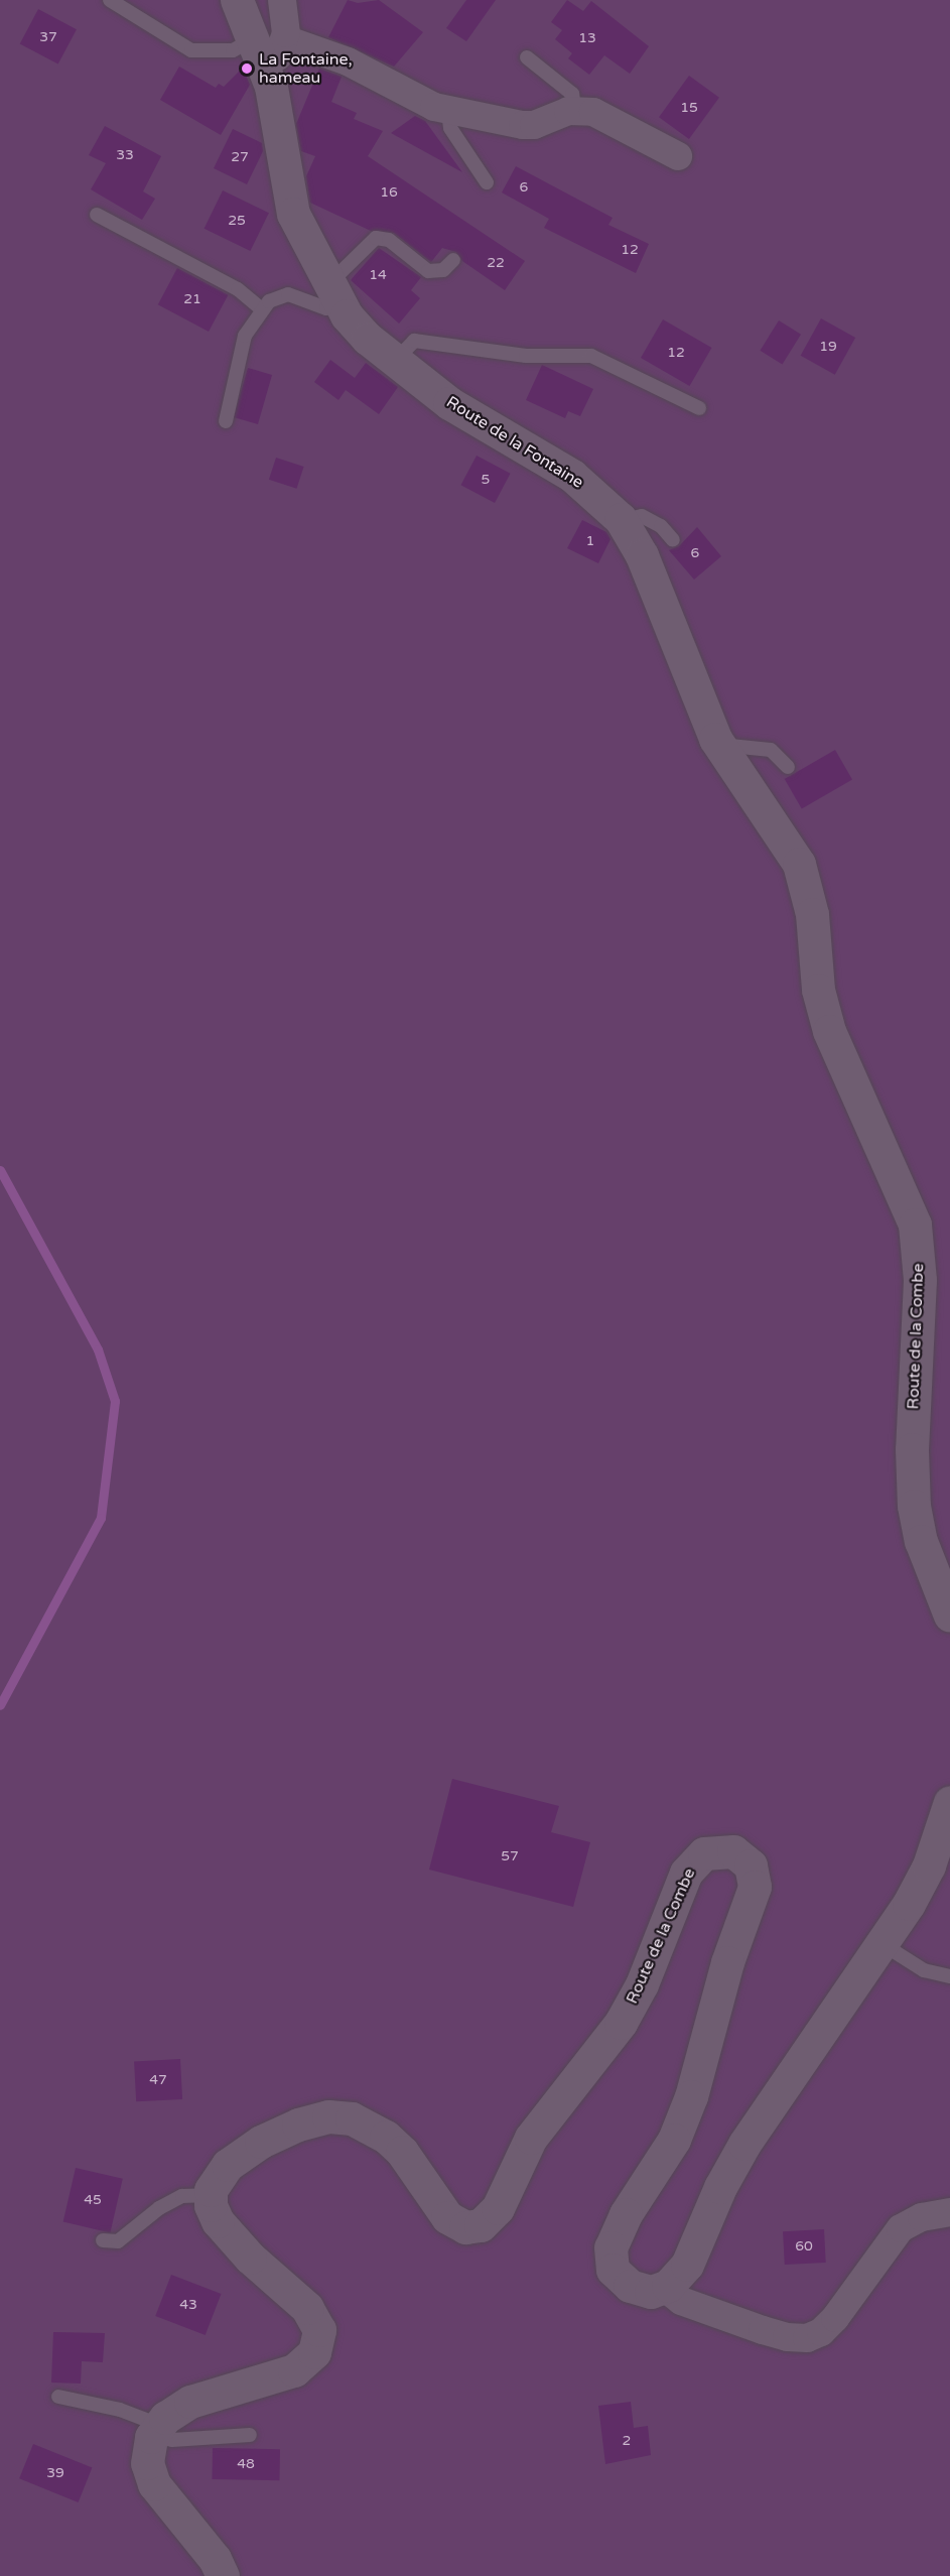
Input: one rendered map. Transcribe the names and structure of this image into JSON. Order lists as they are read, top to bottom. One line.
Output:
{"streets":{"street":["Route de la Fontaine","Route de la Combe"]},"crossings":[["Route de la Fontaine","Route de la Combe"]],"places":["La Fontaine, hameau"],"house_numbers":["37","13","15","33","27","6","16","25","12","22","14","21","19","12","5","1","6","57","47","45","60","43","2","48","39"]}
